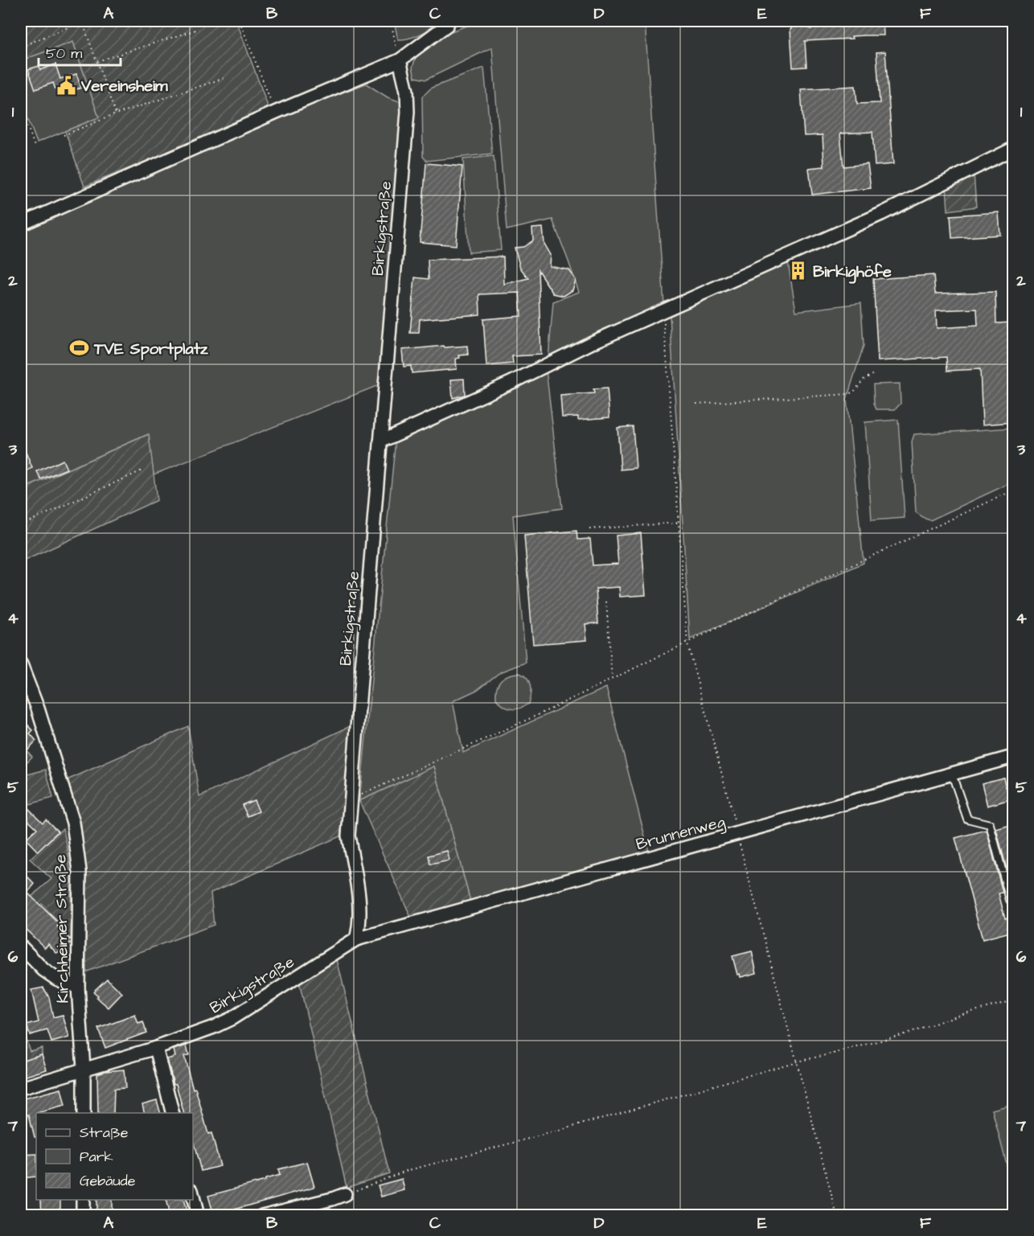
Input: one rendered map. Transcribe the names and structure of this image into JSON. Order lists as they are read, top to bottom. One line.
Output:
{"streets":{"street":["Birkigstraße","Brunnenweg","Kirchheimer Straße"]},"crossings":[["Birkigstraße","Brunnenweg"],["Birkigstraße","Kirchheimer Straße"]],"places":{"public building":["Vereinsheim"],"building":["Birkighöfe"],"sports":["TVE Sportplatz"]},"legend":["Straße","Park","Gebäude"],"scale_bar":"50 m","grid":{"columns":["A","B","C","D","E","F"],"rows":["1","2","3","4","5","6","7"]}}
